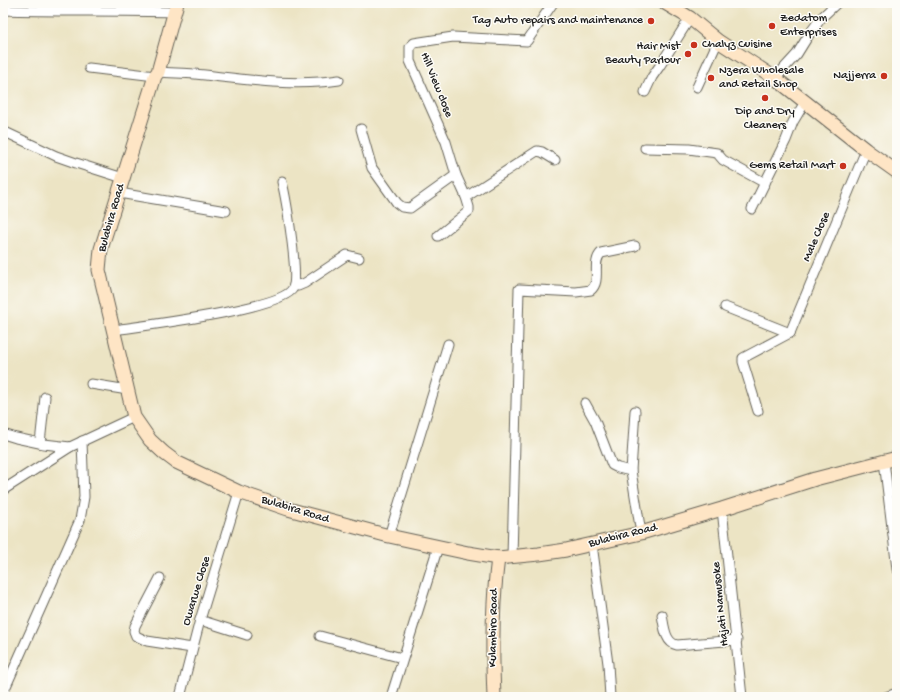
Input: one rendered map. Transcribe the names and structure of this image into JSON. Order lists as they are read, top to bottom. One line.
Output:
{"streets":{"street":["Hill View close","Bulabira Road","Male Close","Owarwe Close","Hajati Namusoke","Kulambiro Road"]},"crossings":[["Bulabira Road","Owarwe Close"],["Bulabira Road","Hajati Namusoke"],["Bulabira Road","Kulambiro Road"]],"places":["Tag Auto repairs and maintenance","Zedatom Enterprises","Chalyz Cuisine","Hair Mist Beauty Parlour","Najjerra","Nzera Wholesale and Retail Shop","Dip and Dry Cleaners","Gems Retail Mart"]}
